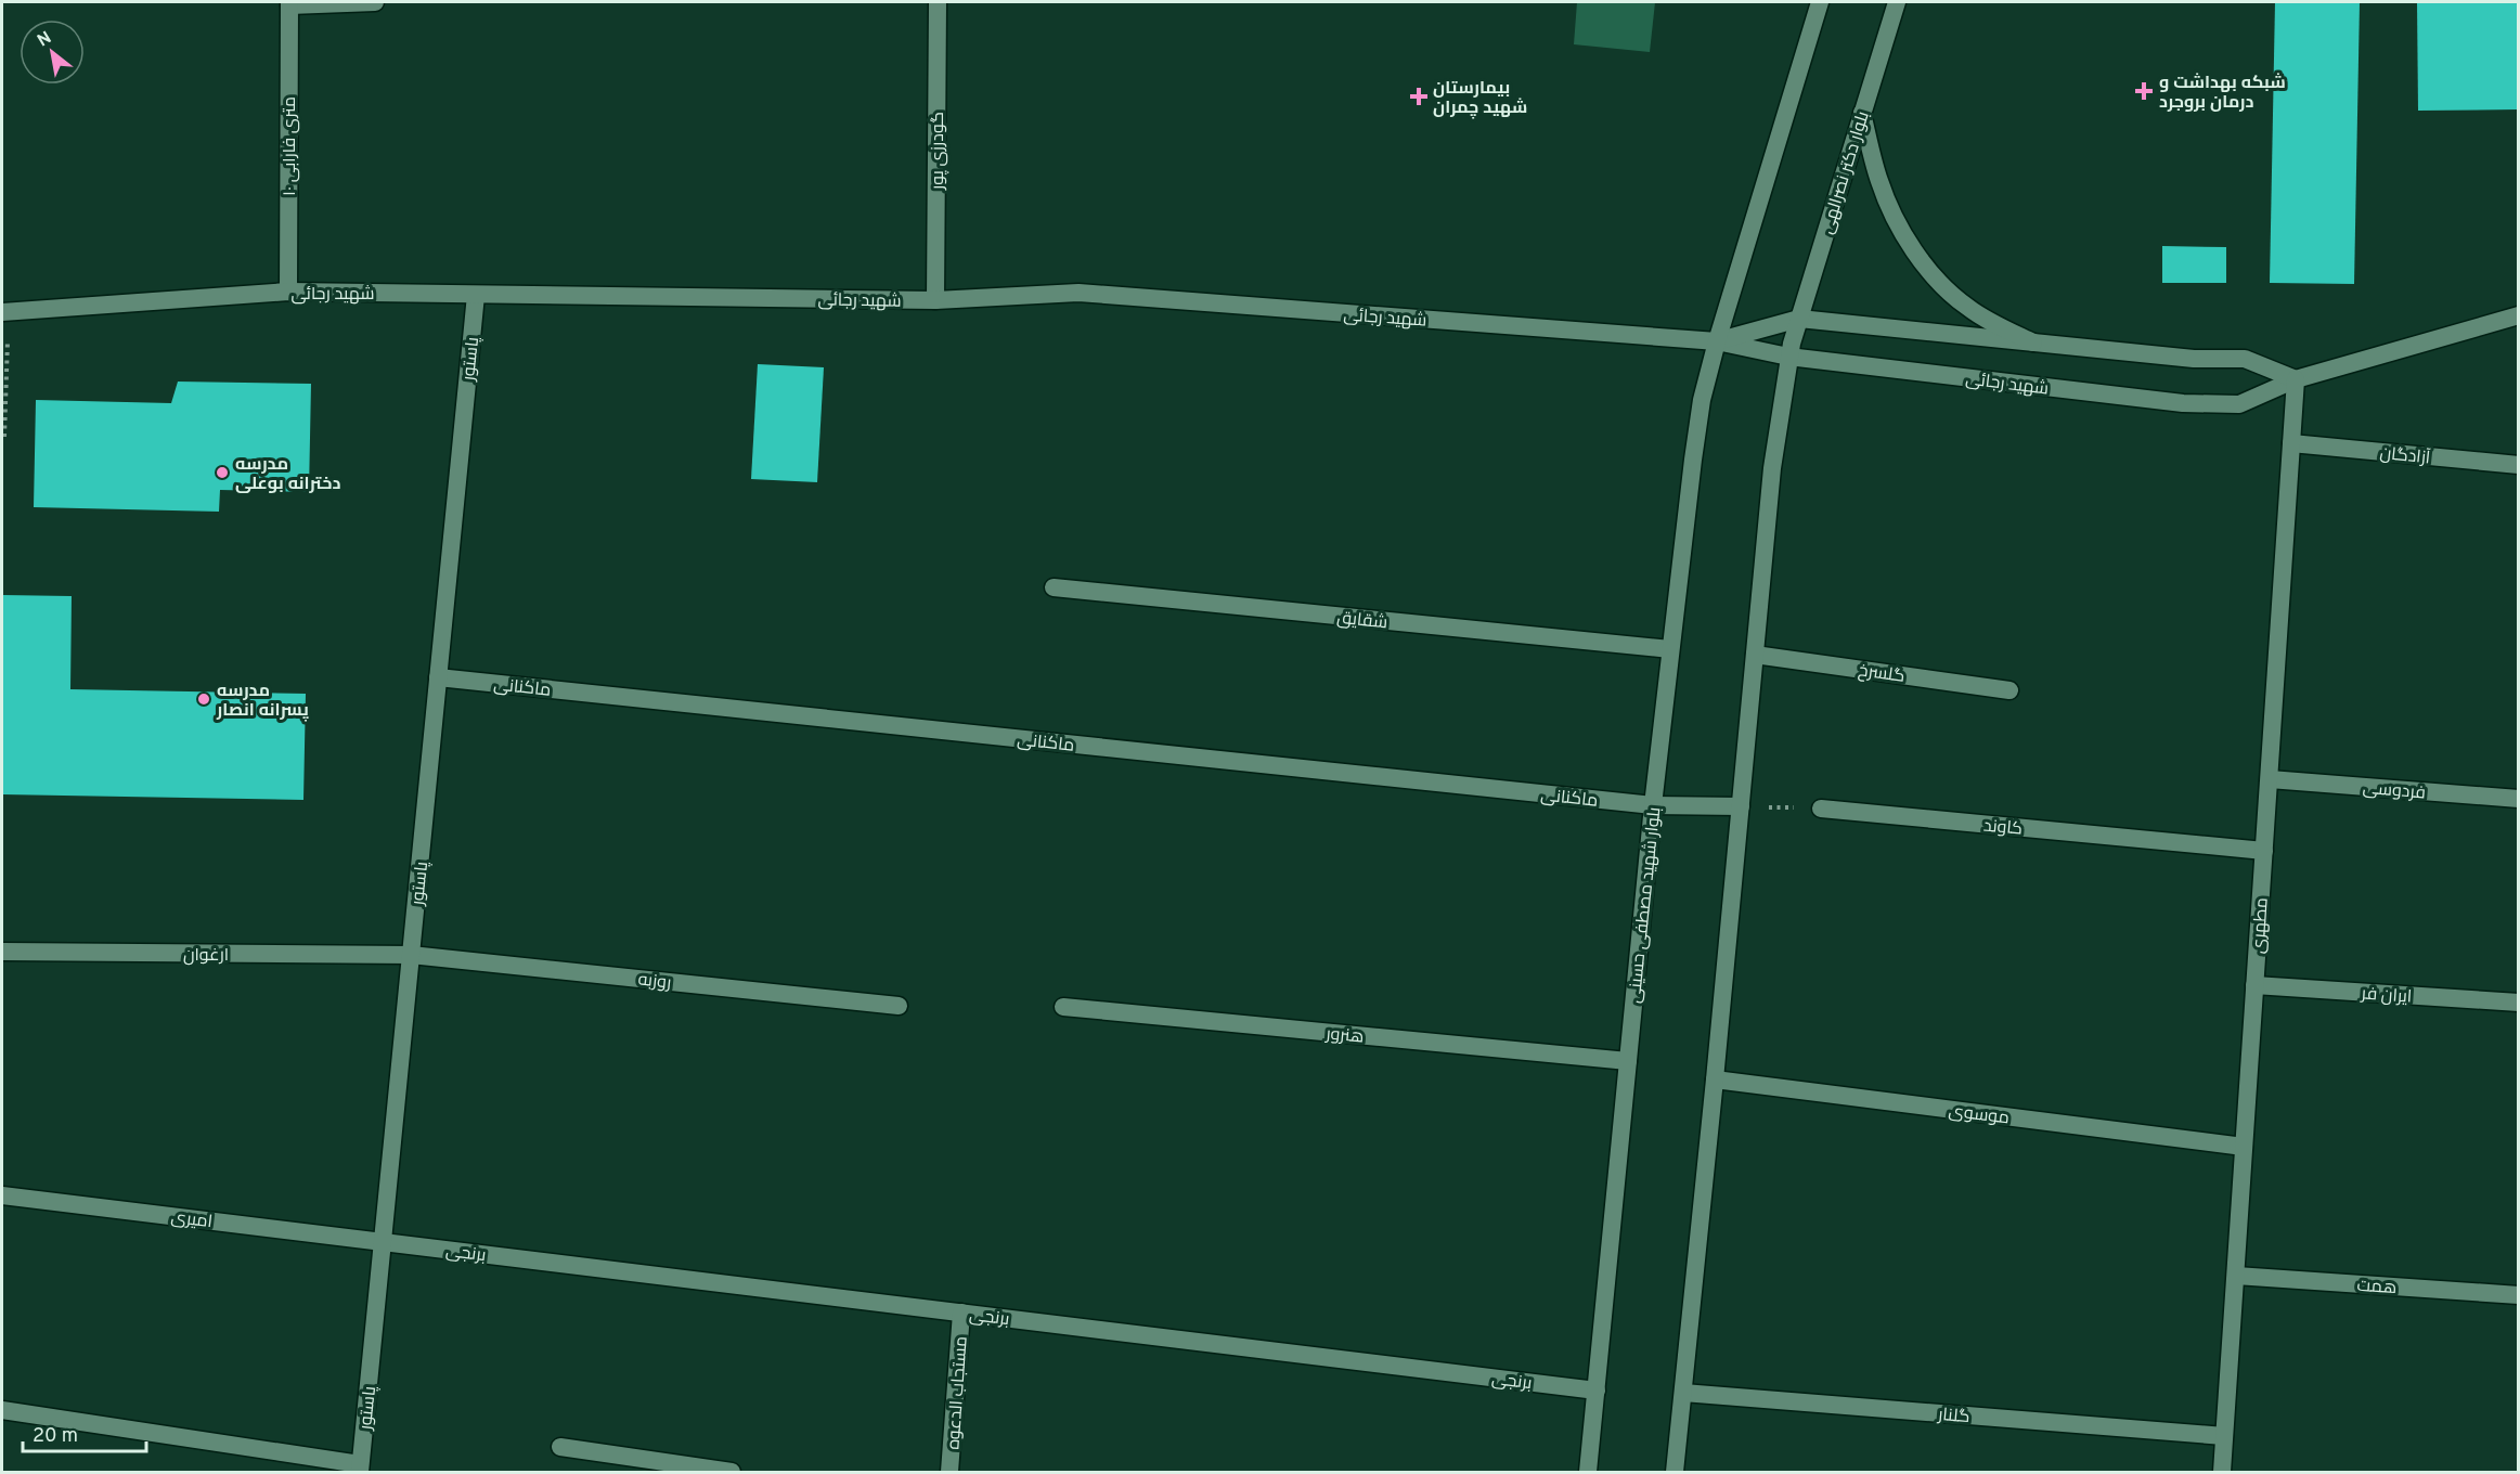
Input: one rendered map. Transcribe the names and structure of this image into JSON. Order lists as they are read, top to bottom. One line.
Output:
{"streets":{"street":["۱۰ متری فارابی","گودرزی پور","بلوار دکتر نصرالهی","شهید رجائی","پاستور","آزادگان","شقایق","گلسرخ","ماکنانی","فردوسی","کاوند","بلوار شهید مصطفی حسینی","مطهری","ارغوان","روزبه","ایران فر","هنرور","موسوی","امیری","برنجی","همت","مستجاب الدعوه","گلنار"]},"crossings":[["۱۰ متری فارابی","شهید رجائی"],["گودرزی پور","شهید رجائی"],["بلوار دکتر نصرالهی","شهید رجائی"],["شهید رجائی","پاستور"],["شهید رجائی","بلوار شهید مصطفی حسینی"],["شهید رجائی","مطهری"],["پاستور","ماکنانی"],["پاستور","ارغوان"],["پاستور","روزبه"],["پاستور","امیری"],["پاستور","برنجی"],["آزادگان","مطهری"],["شقایق","بلوار شهید مصطفی حسینی"],["ماکنانی","بلوار شهید مصطفی حسینی"],["فردوسی","مطهری"],["کاوند","مطهری"],["بلوار شهید مصطفی حسینی","هنرور"],["بلوار شهید مصطفی حسینی","برنجی"],["مطهری","ایران فر"],["مطهری","موسوی"],["مطهری","همت"],["مطهری","گلنار"],["ارغوان","روزبه"],["امیری","برنجی"],["برنجی","مستجاب الدعوه"]],"places":{"health":["شبکه بهداشت و درمان بروجرد","بیمارستان شهید چمران"],"other":["مدرسه دخترانه بوعلی","مدرسه پسرانه انصار"]},"scale_bar":"20 m","north":"top left"}
